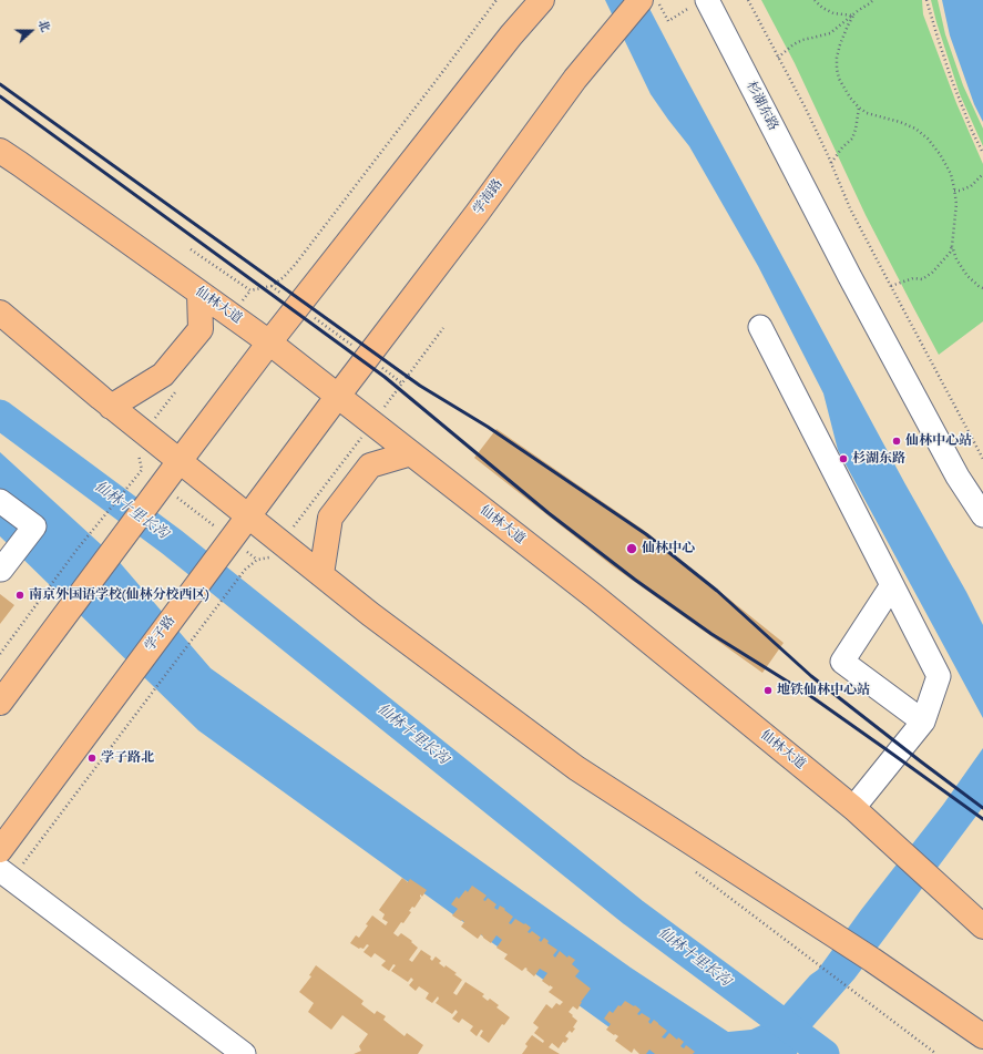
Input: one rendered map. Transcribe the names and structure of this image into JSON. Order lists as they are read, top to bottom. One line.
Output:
{"streets":{"main road":["学海路","仙林大道","学子路"],"street":["杉湖东路"]},"crossings":[["学海路","仙林大道"],["学海路","学子路"],["仙林大道","学子路"]],"water":["仙林十里长沟"],"places":["仙林中心站","杉湖东路","仙林中心","南京外国语学校(仙林分校西区)","地铁仙林中心站","学子路北"],"north":"right"}
